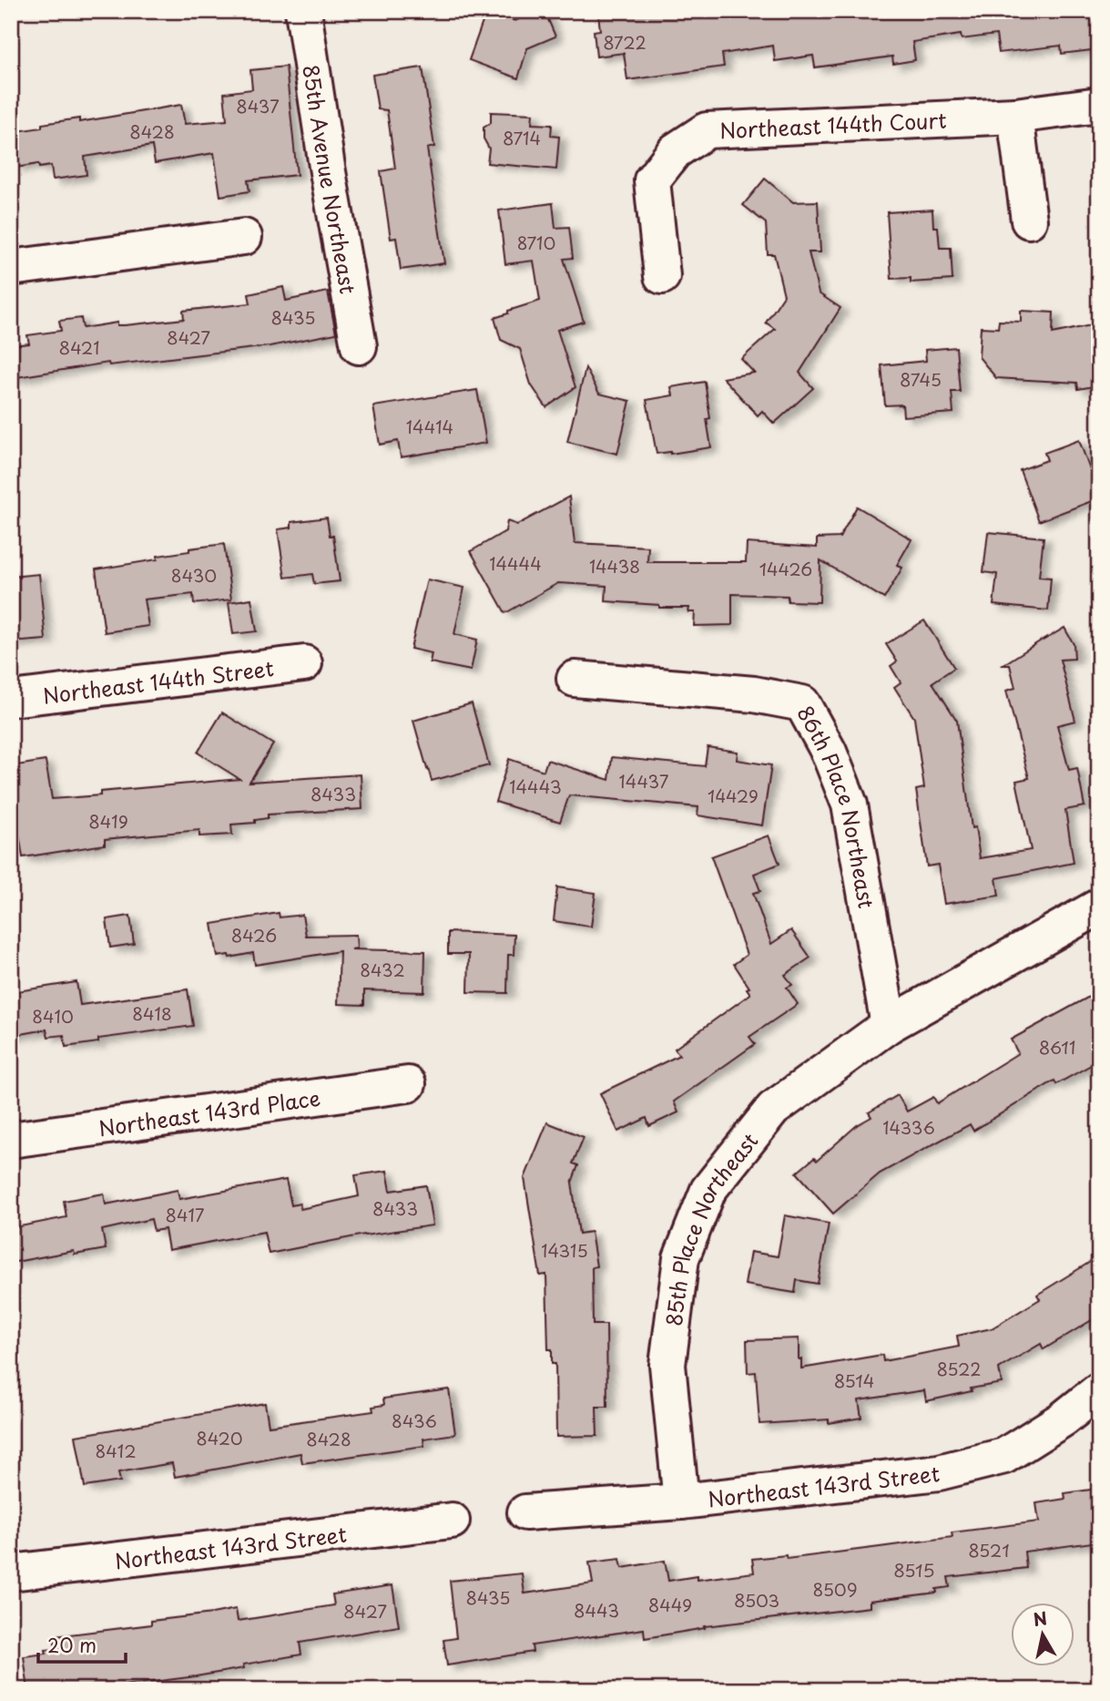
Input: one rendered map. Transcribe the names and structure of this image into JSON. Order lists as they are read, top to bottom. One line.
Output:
{"streets":{"street":["Northeast 144th Court","85th Avenue Northeast","Northeast 144th Street","86th Place Northeast","Northeast 143rd Place","85th Place Northeast","Northeast 143rd Street"]},"crossings":[["86th Place Northeast","85th Place Northeast"],["85th Place Northeast","Northeast 143rd Street"]],"house_numbers":["8722","8437","8428","8714","8710","8435","8427","8421","8745","14414","14444","14438","14426","8430","14437","14443","8433","14429","8419","8426","8432","8418","8410","8611","14336","8433","8417","14315","8522","8514","8436","8420","8428","8412","8521","8515","8509","8435","8503","8449","8443","8427"],"scale_bar":"20 m","north":"top"}
